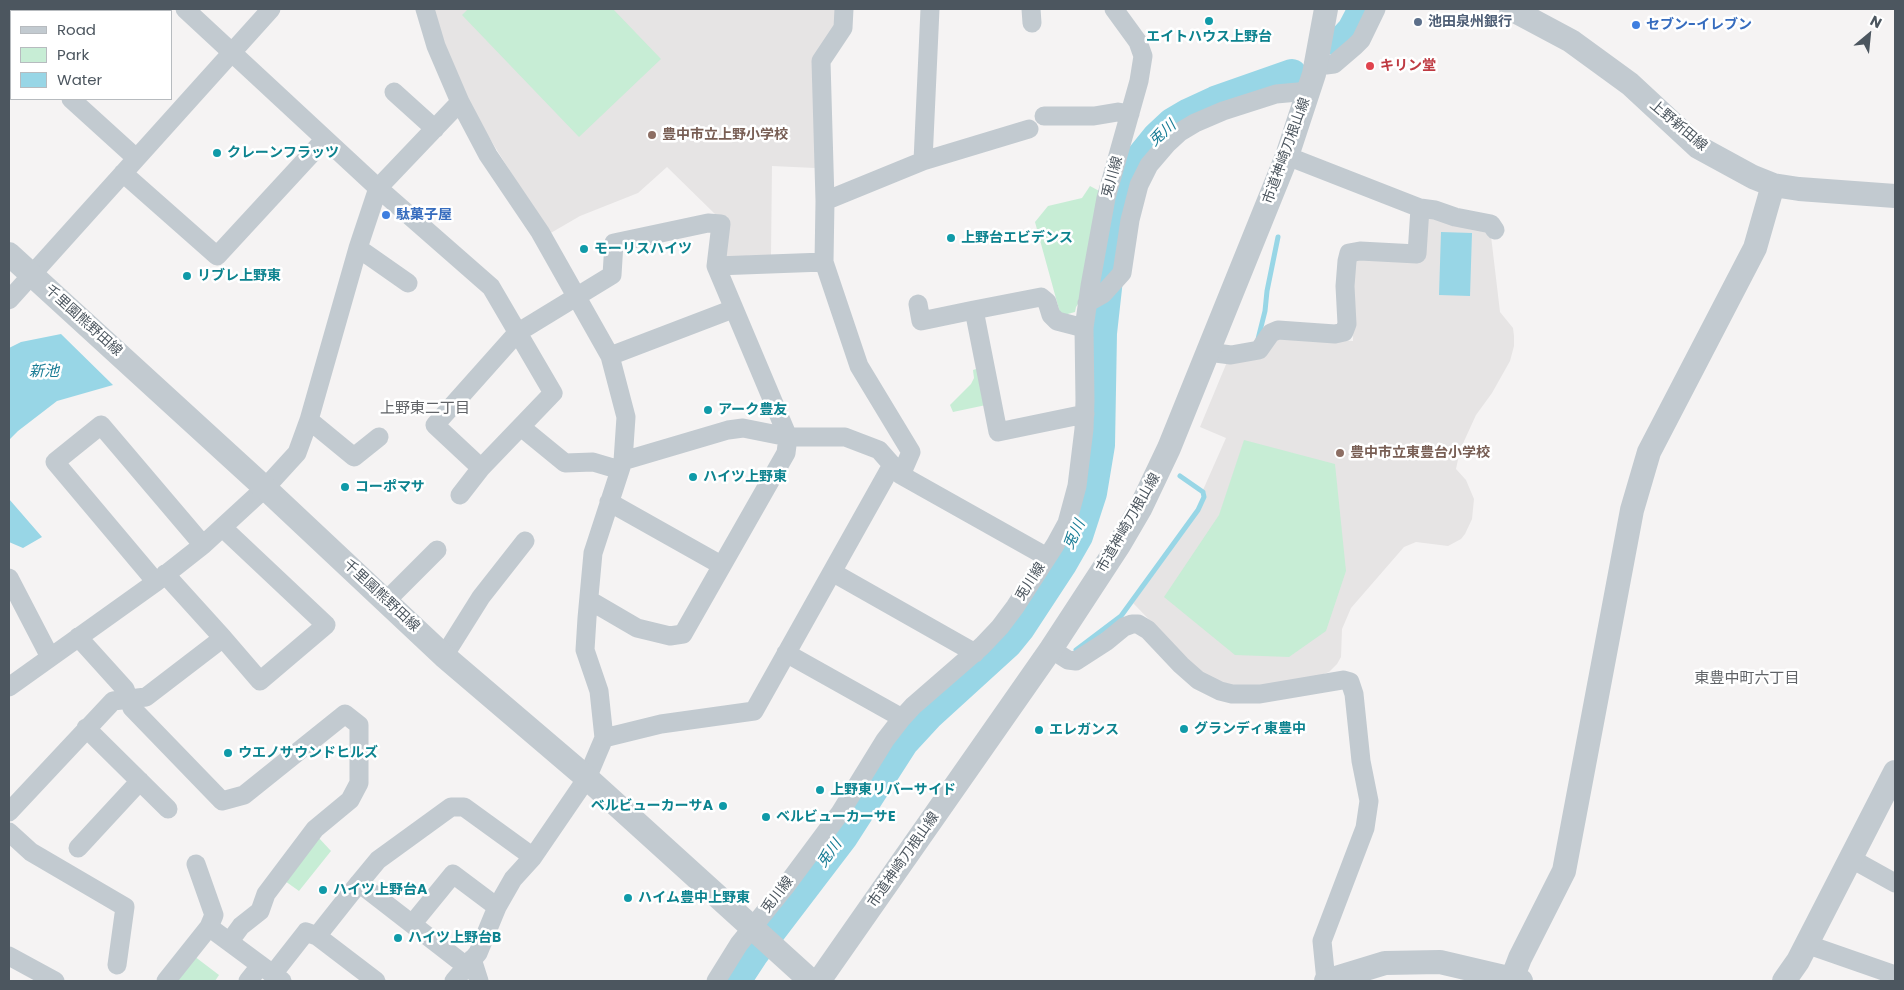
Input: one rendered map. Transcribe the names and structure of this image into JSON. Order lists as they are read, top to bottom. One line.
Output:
{"streets":{"street":["上野新田線","市道神崎刀根山線","兎川線","千里園熊野田線"]},"crossings":[["兎川線","千里園熊野田線"]],"districts":["上野東二丁目","東豊中町六丁目"],"water":["兎川","新池"],"places":["エイトハウス上野台","池田泉州銀行","セブン-イレブン","キリン堂","豊中市立上野小学校","クレーンフラッツ","駄菓子屋","上野台エビデンス","モーリスハイツ","リブレ上野東","アーク豊友","豊中市立東豊台小学校","ハイツ上野東","コーポマサ","グランディ東豊中","エレガンス","ウエノサウンドヒルズ","上野東リバーサイド","ベルビューカーサA","ベルビューカーサE","ハイツ上野台A","ハイム豊中上野東","ハイツ上野台B"],"legend":["Road","Park","Water"],"north":"top right"}
